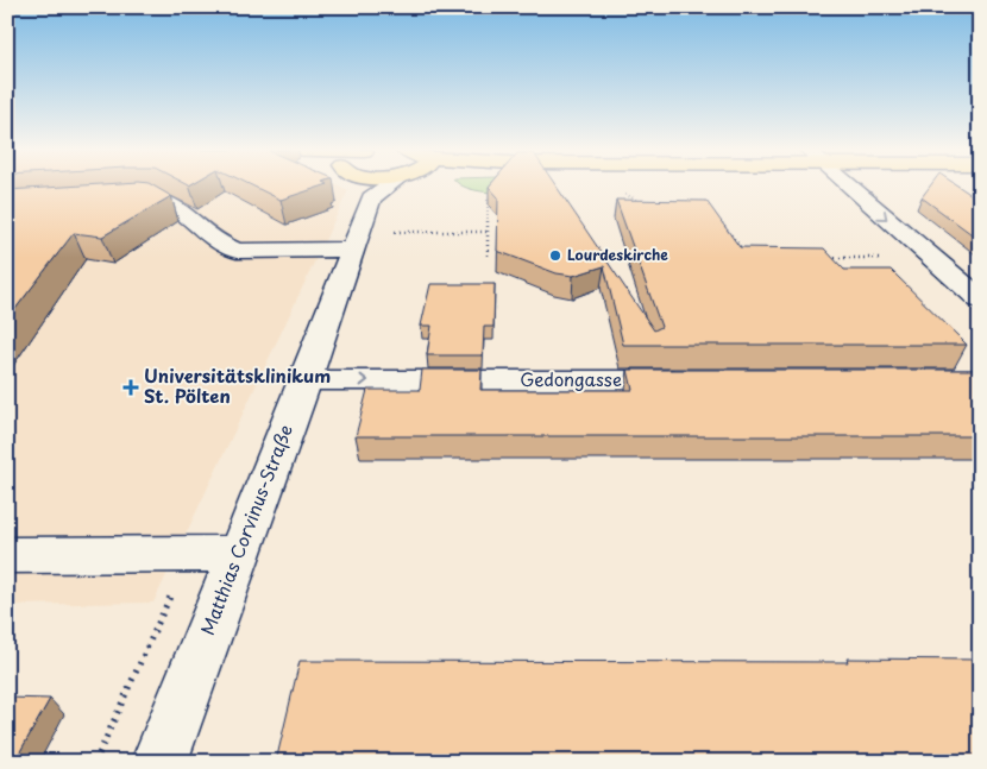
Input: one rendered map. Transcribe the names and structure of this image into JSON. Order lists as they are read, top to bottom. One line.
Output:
{"streets":{"street":["Gedongasse","Matthias Corvinus-Straße"]},"crossings":[["Gedongasse","Matthias Corvinus-Straße"]],"one_way":["Gedongasse"],"places":{"other":["Lourdeskirche"],"health":["Universitätsklinikum St. Pölten"]}}
